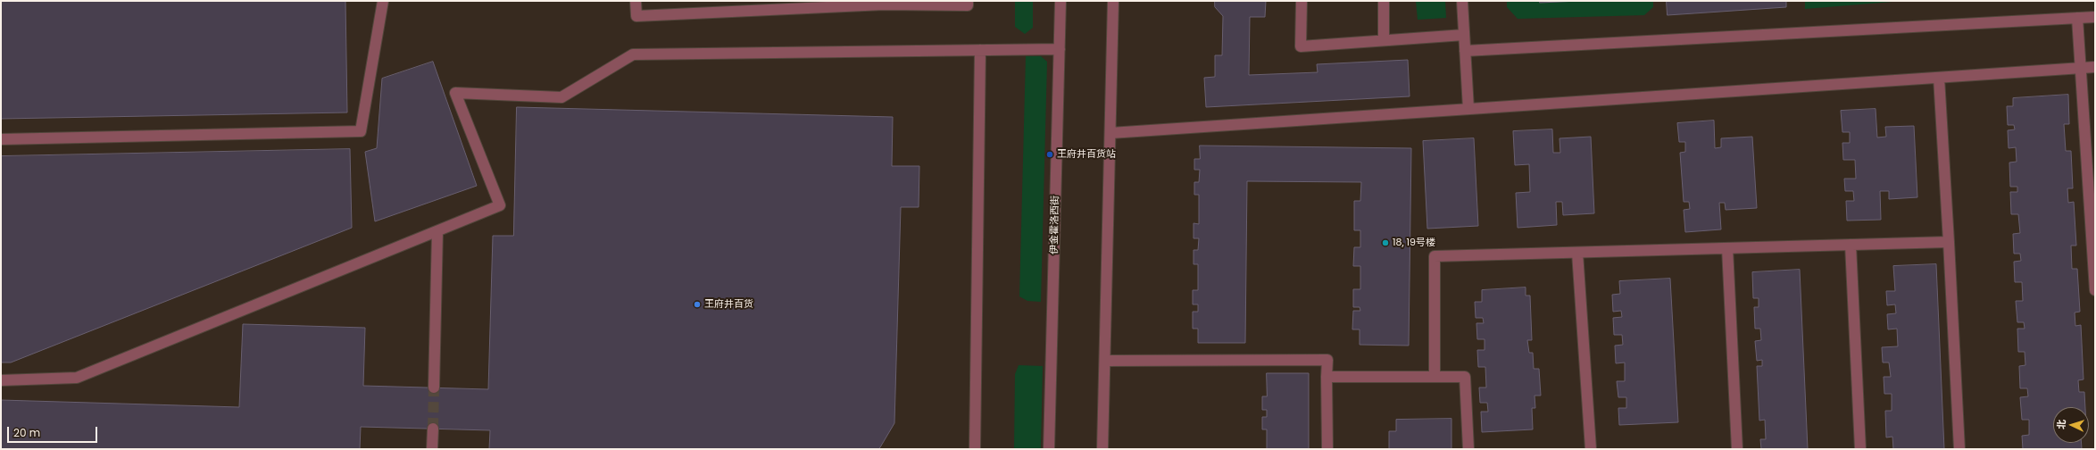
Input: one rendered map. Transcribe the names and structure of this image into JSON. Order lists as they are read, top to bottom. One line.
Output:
{"streets":{"street":["伊金霍洛西街"]},"places":["王府井百货站","18, 19号楼","王府井百货"],"scale_bar":"20 m","north":"left"}
